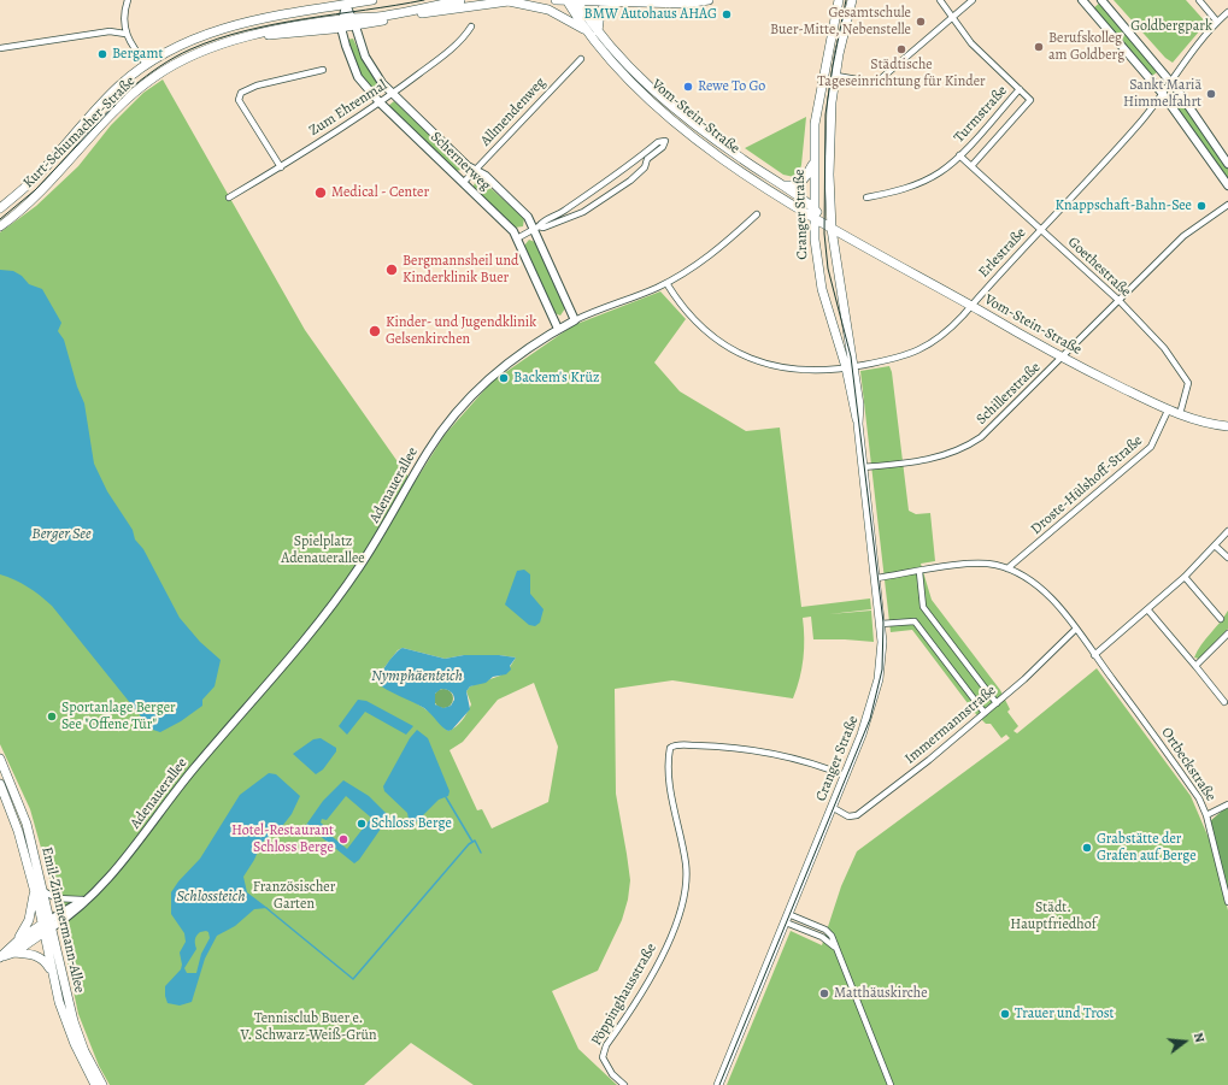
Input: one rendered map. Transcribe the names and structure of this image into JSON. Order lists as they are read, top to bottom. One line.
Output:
{"streets":{"main road":["Vom-Stein-Straße","Kurt-Schumacher-Straße","Cranger Straße","Adenauerallee","Emil-Zimmermann-Allee"],"street":["Zum Ehrenmal","Allmendenweg","Turmstraße","Schernerweg","Erlestraße","Goethestraße","Schillerstraße","Droste-Hülshoff-Straße","Immermannstraße","Ortbeckstraße","Pöppinghausstraße"]},"crossings":[["Zum Ehrenmal","Schernerweg"],["Allmendenweg","Schernerweg"],["Turmstraße","Goethestraße"],["Vom-Stein-Straße","Kurt-Schumacher-Straße"],["Vom-Stein-Straße","Cranger Straße"],["Vom-Stein-Straße","Erlestraße"],["Vom-Stein-Straße","Goethestraße"],["Vom-Stein-Straße","Schillerstraße"],["Vom-Stein-Straße","Droste-Hülshoff-Straße"],["Kurt-Schumacher-Straße","Schernerweg"],["Schernerweg","Adenauerallee"],["Cranger Straße","Erlestraße"],["Cranger Straße","Schillerstraße"],["Cranger Straße","Immermannstraße"],["Cranger Straße","Pöppinghausstraße"],["Erlestraße","Goethestraße"],["Erlestraße","Adenauerallee"],["Goethestraße","Schillerstraße"],["Adenauerallee","Emil-Zimmermann-Allee"],["Droste-Hülshoff-Straße","Ortbeckstraße"],["Immermannstraße","Ortbeckstraße"]],"water":["Berger See","Nymphäenteich","Schlossteich"],"parks":["Goldbergpark","Spielplatz Adenauerallee","Französischer Garten","Städt. Hauptfriedhof","Tennisclub Buer e. V. Schwarz-Weiß-Grün"],"places":["BMW Autohaus AHAG","Gesamtschule Buer-Mitte, Nebenstelle","Berufskolleg am Goldberg","Städtische Tageseinrichtung für Kinder","Bergamt","Rewe To Go","Sankt Mariä Himmelfahrt","Medical - Center","Knappschaft-Bahn-See","Bergmannsheil und Kinderklinik Buer","Kinder- und Jugendklinik Gelsenkirchen","Backem's Krüz","Sportanlage Berger See \"Offene Tür\"","Schloss Berge","Hotel-Restaurant Schloss Berge","Grabstätte der Grafen auf Berge","Matthäuskirche","Trauer und Trost"],"north":"right"}
